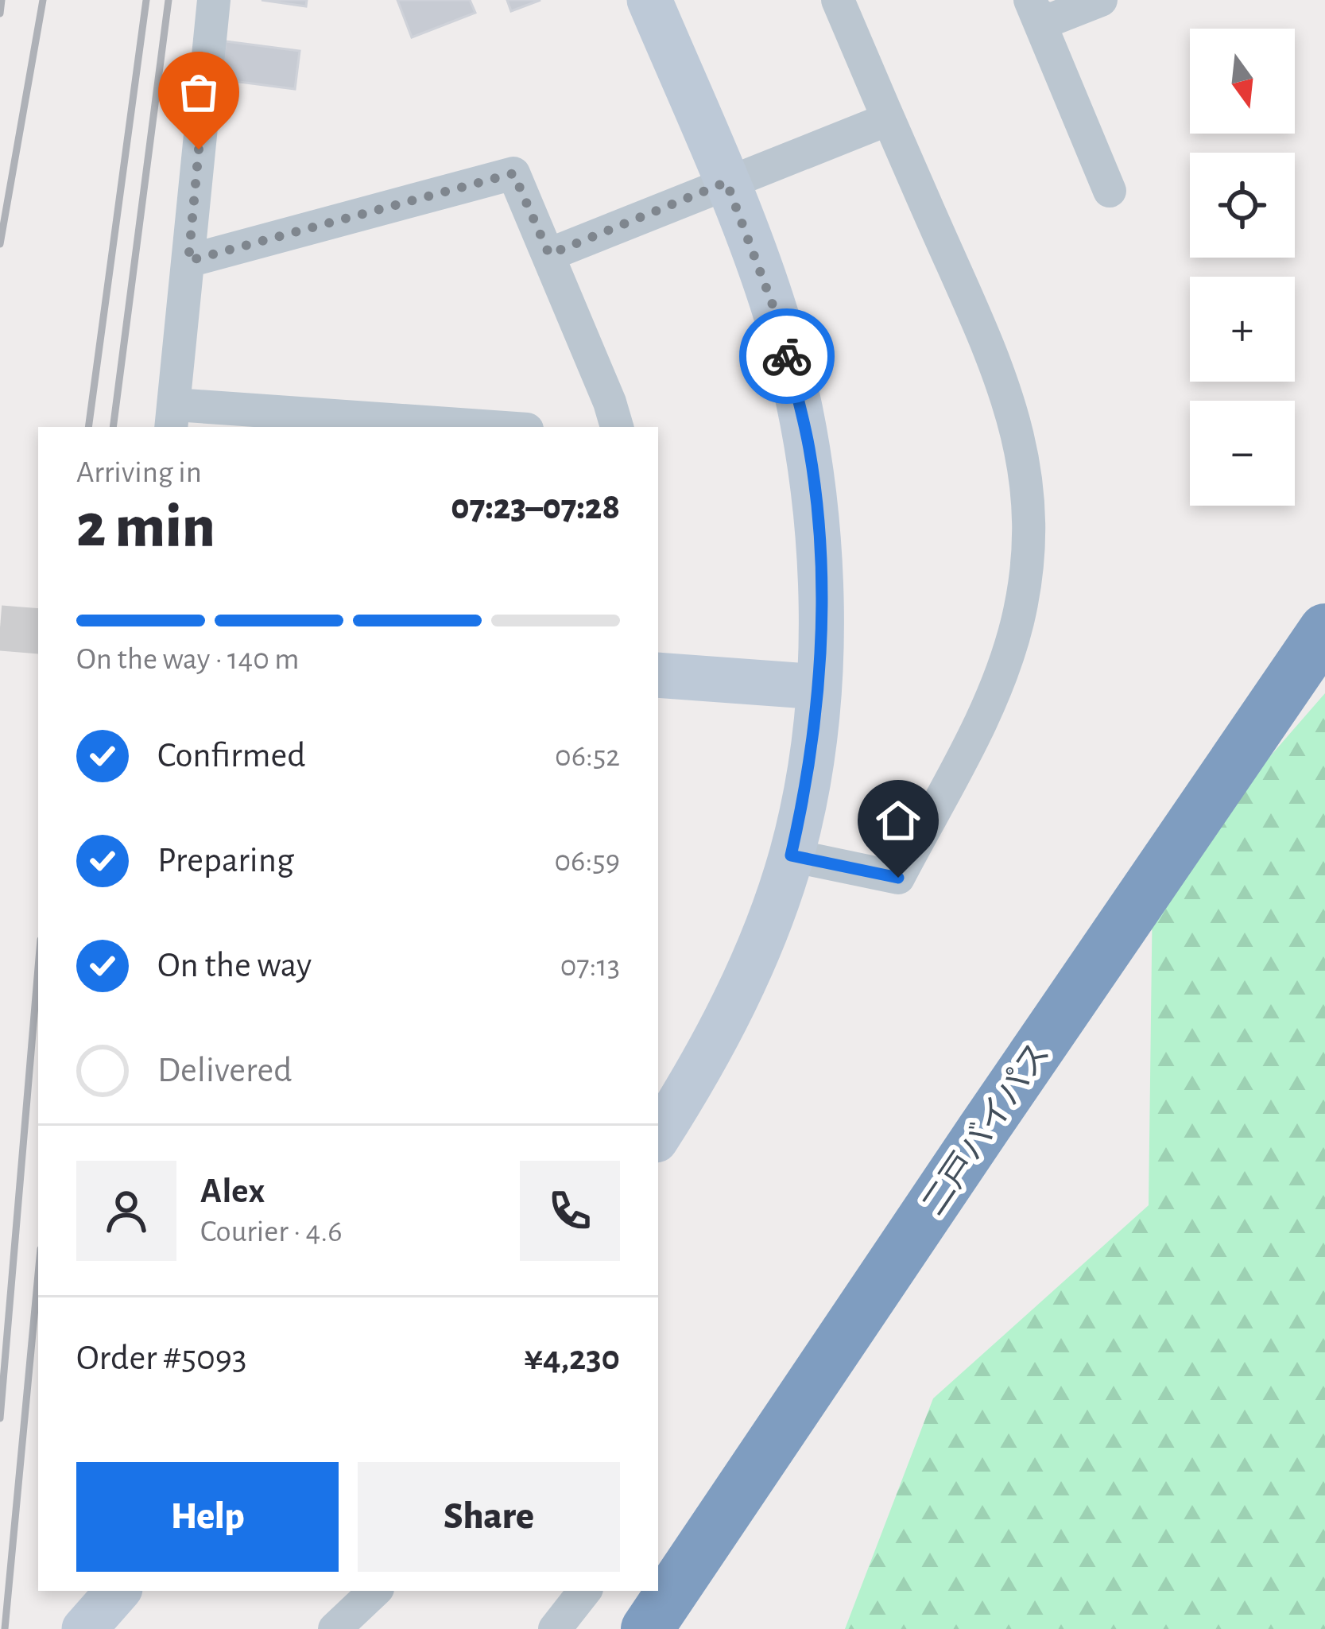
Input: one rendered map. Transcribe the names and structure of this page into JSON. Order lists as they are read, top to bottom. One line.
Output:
{"streets":{"highway":["二戸バイパス"]},"north":"bottom","page":{"map_buttons":["+","−"],"heading":["2 min","Arriving in","07:23–07:28"],"panel":["Alex","Courier · 4.6","Order #5093","¥4,230"],"bar":"On the way · 140 m","list":[["Confirmed","06:52"],["Preparing","06:59"],["On the way","07:13"],"Delivered"],"buttons":["Help","Share"]}}
